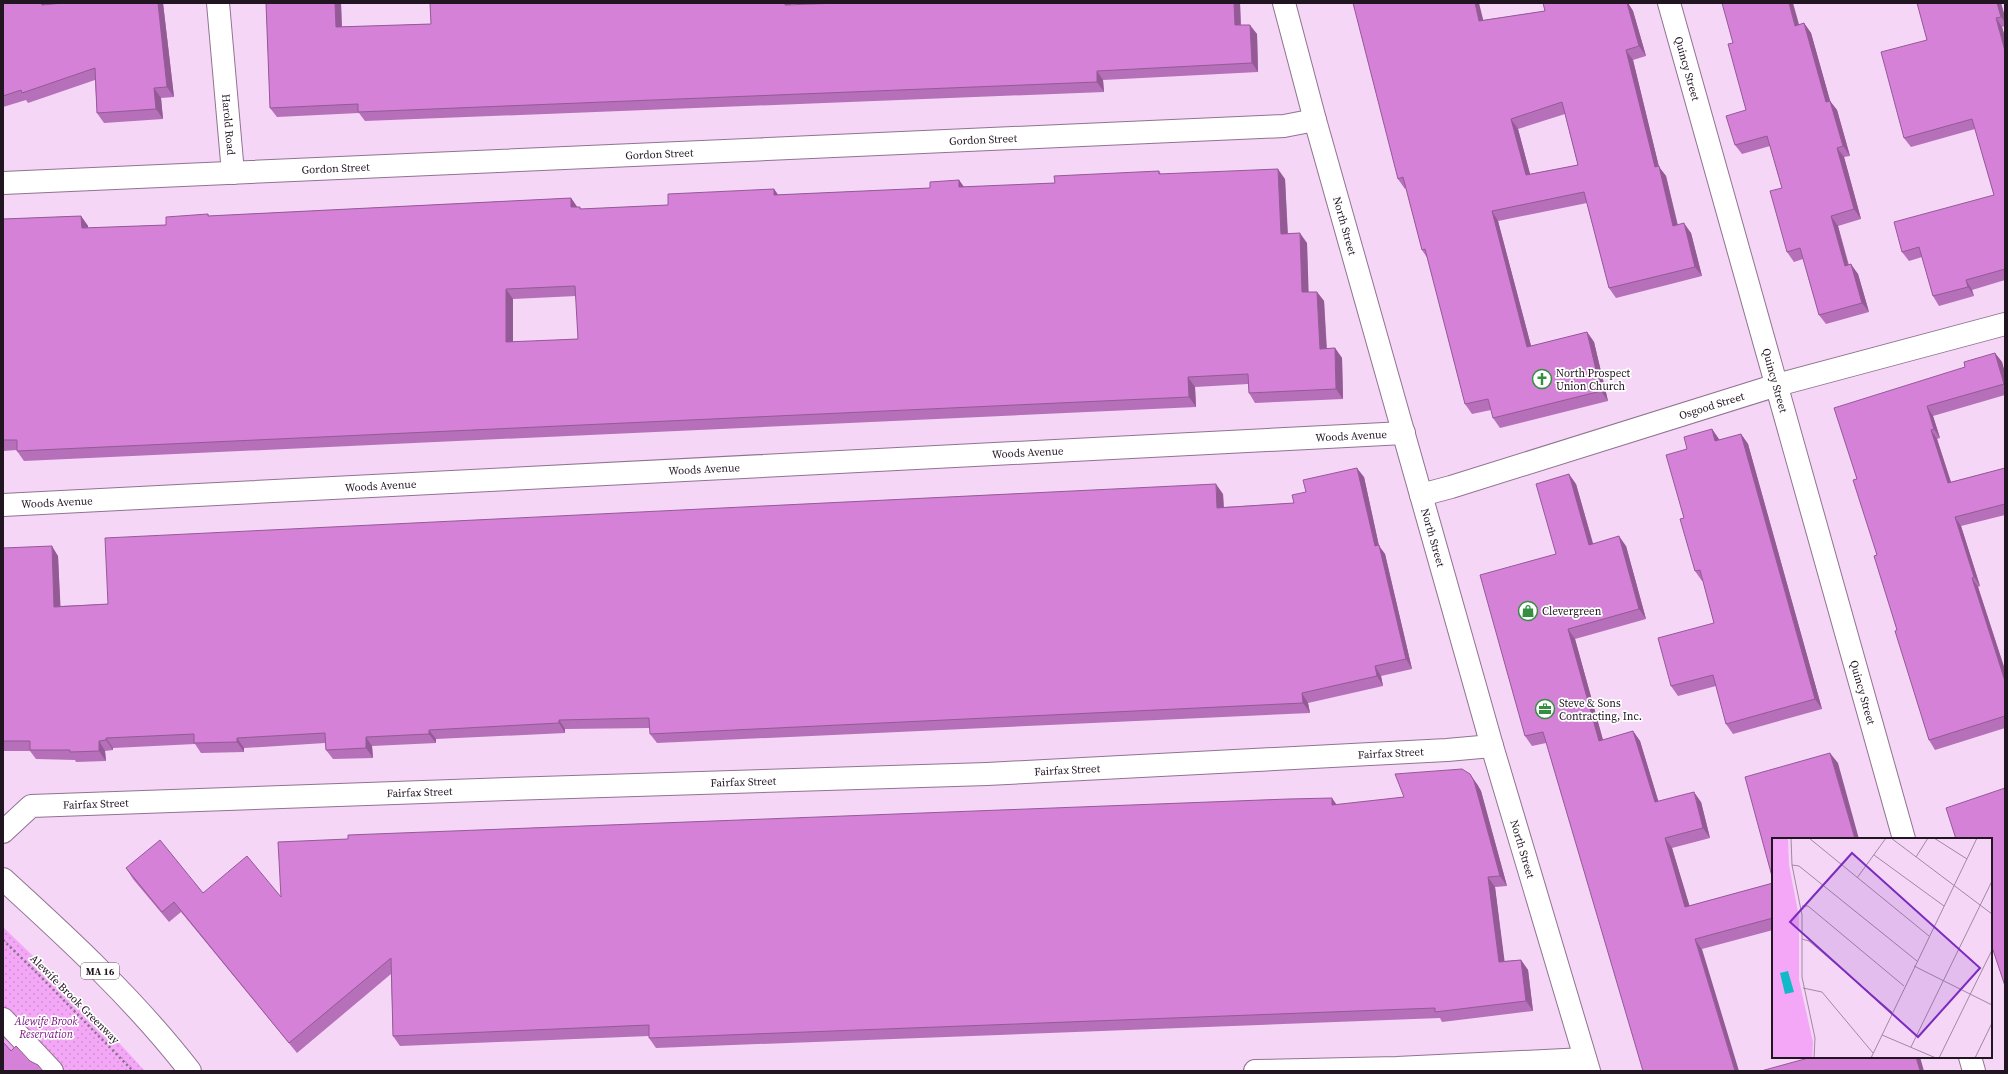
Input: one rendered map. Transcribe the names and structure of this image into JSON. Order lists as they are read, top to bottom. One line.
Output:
{"streets":{"street":["Quincy Street","Harold Road","Gordon Street","North Street","Osgood Street","Woods Avenue","Fairfax Street","MA 16"],"path":["Alewife Brook Greenway"]},"crossings":[["Quincy Street","Osgood Street"],["Harold Road","Gordon Street"],["Gordon Street","North Street"],["North Street","Osgood Street"],["North Street","Woods Avenue"],["North Street","Fairfax Street"]],"parks":["Alewife Brook Reservation"],"places":{"church":["North Prospect Union Church"],"shop":["Clevergreen"],"office":["Steve & Sons Contracting, Inc."]}}
